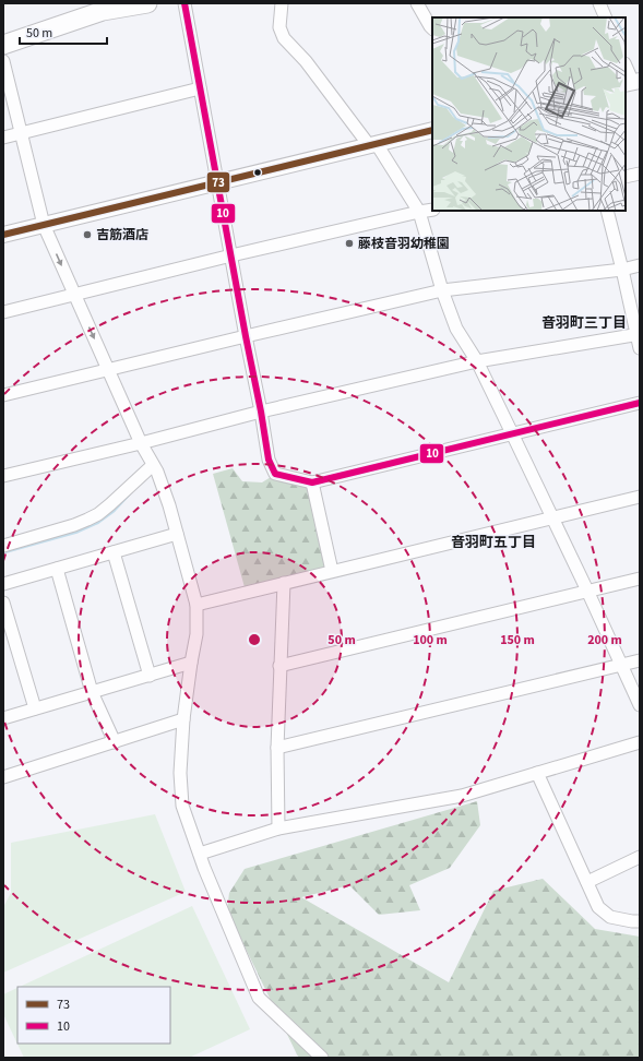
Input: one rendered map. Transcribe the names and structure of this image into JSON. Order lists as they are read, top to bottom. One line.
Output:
{"districts":["音羽町三丁目","音羽町五丁目"],"places":["吉筋酒店","藤枝音羽幼稚園"],"lines":["transit line 10","transit line 73"],"legend":["73","10"],"scale_bar":"50 m","rings":["50 m","100 m","150 m","200 m"]}
